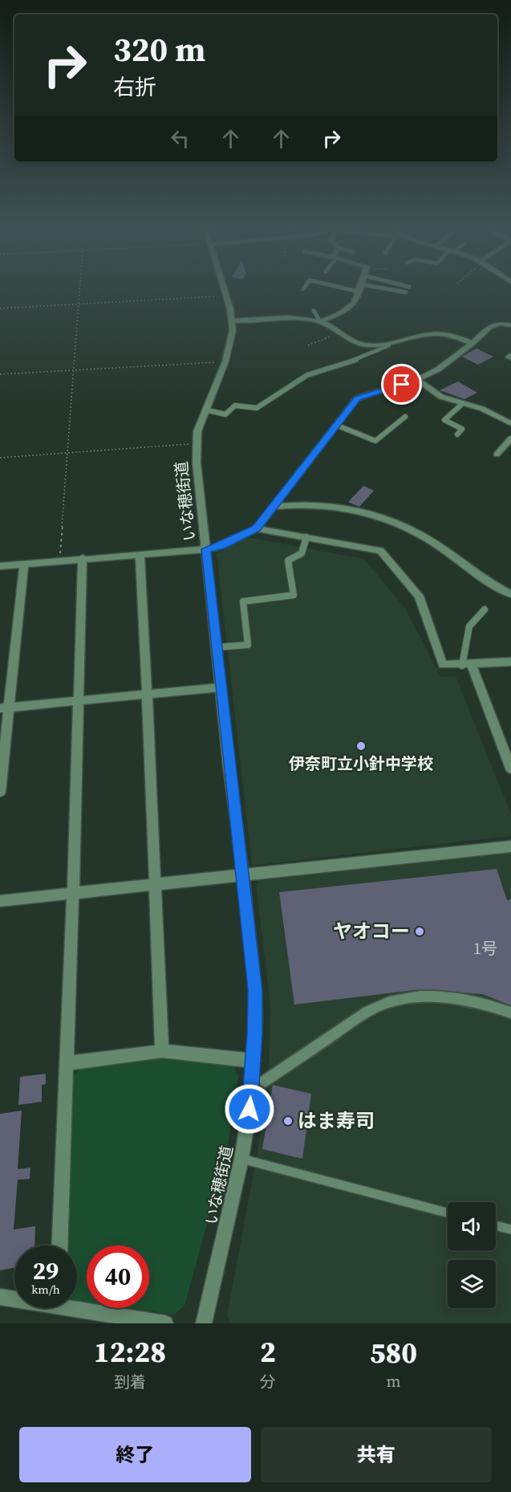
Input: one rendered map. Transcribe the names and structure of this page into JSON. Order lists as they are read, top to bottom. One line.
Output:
{"streets":{"street":["いな穂街道"]},"places":["伊奈町立小針中学校","ヤオコー","はま寿司"],"house_numbers":["1号"],"page":{"turn":["320 m","右折"],"speed":"29 km/h","limit":"40","eta":["12:28","到着","2","分","580","m"],"buttons":["終了","共有"]}}
